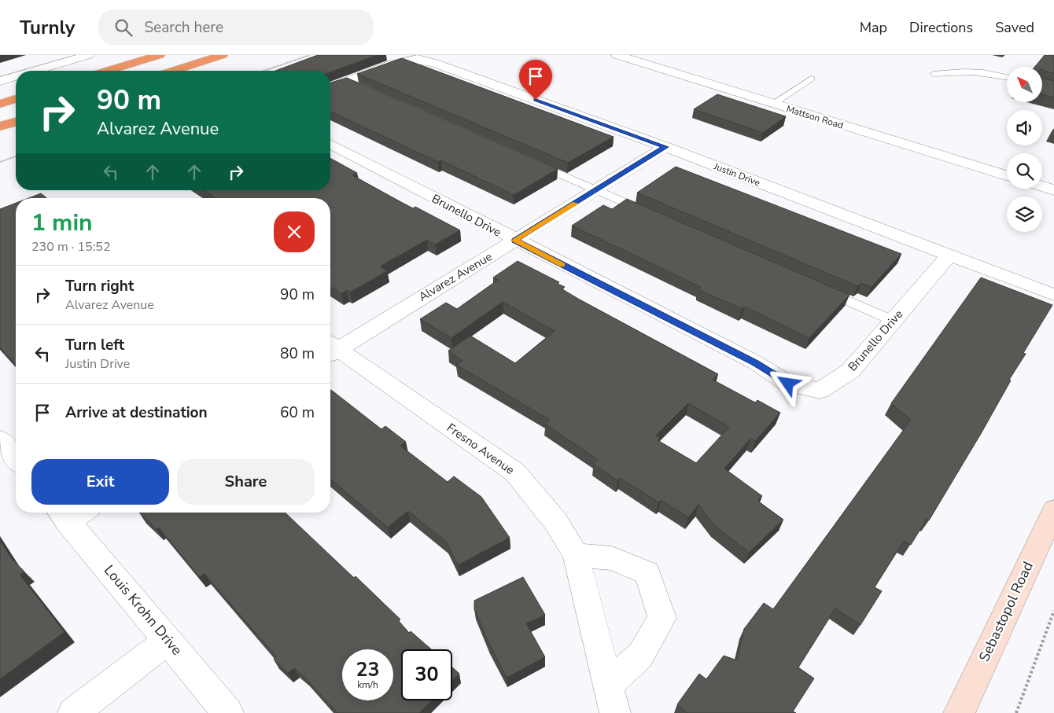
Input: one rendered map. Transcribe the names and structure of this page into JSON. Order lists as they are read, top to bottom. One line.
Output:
{"streets":{"main road":["Sebastopol Road"],"street":["Mattson Road","Justin Drive","Brunello Drive","Alvarez Avenue","Fresno Avenue","Louis Krohn Drive"]},"crossings":[["Justin Drive","Brunello Drive"],["Justin Drive","Alvarez Avenue"],["Brunello Drive","Alvarez Avenue"]],"north":"top left","page":{"header":"Turnly","search":"Search here","nav":["Map","Directions","Saved"],"turn":["90 m","Alvarez Avenue"],"heading":["1 min","230 m · 15:52"],"list":[{"name":"Turn right","note":"Alvarez Avenue","value":"90 m"},{"name":"Turn left","note":"Justin Drive","value":"80 m"},{"name":"Arrive at destination","value":"60 m"}],"buttons":["Exit","Share"],"speed":"23 km/h","limit":"30"}}
